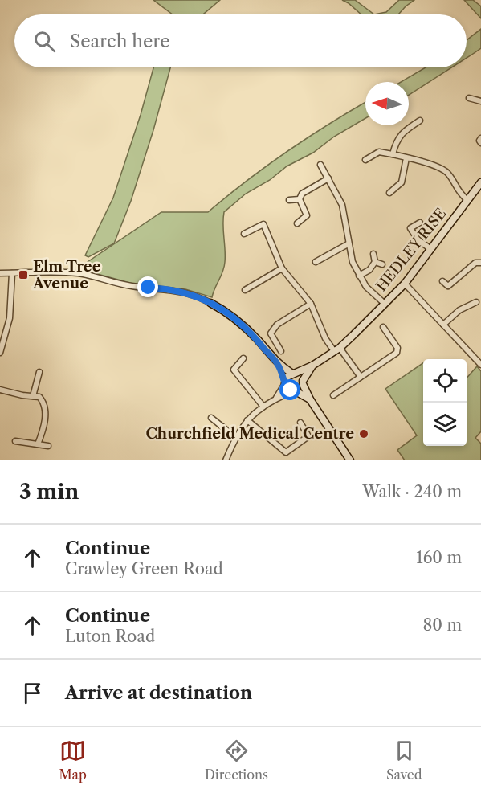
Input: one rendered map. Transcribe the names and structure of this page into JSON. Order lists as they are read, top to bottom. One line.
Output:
{"streets":{"street":["HEDLEY RISE"]},"places":{"transit":["Elm Tree Avenue"],"other":["Churchfield Medical Centre"]},"north":"left","page":{"search":"Search here","heading":["3 min","Walk · 240 m"],"list":[["Continue","Crawley Green Road","160 m"],["Continue","Luton Road","80 m"],"Arrive at destination"],"nav":["Map","Directions","Saved"]}}
